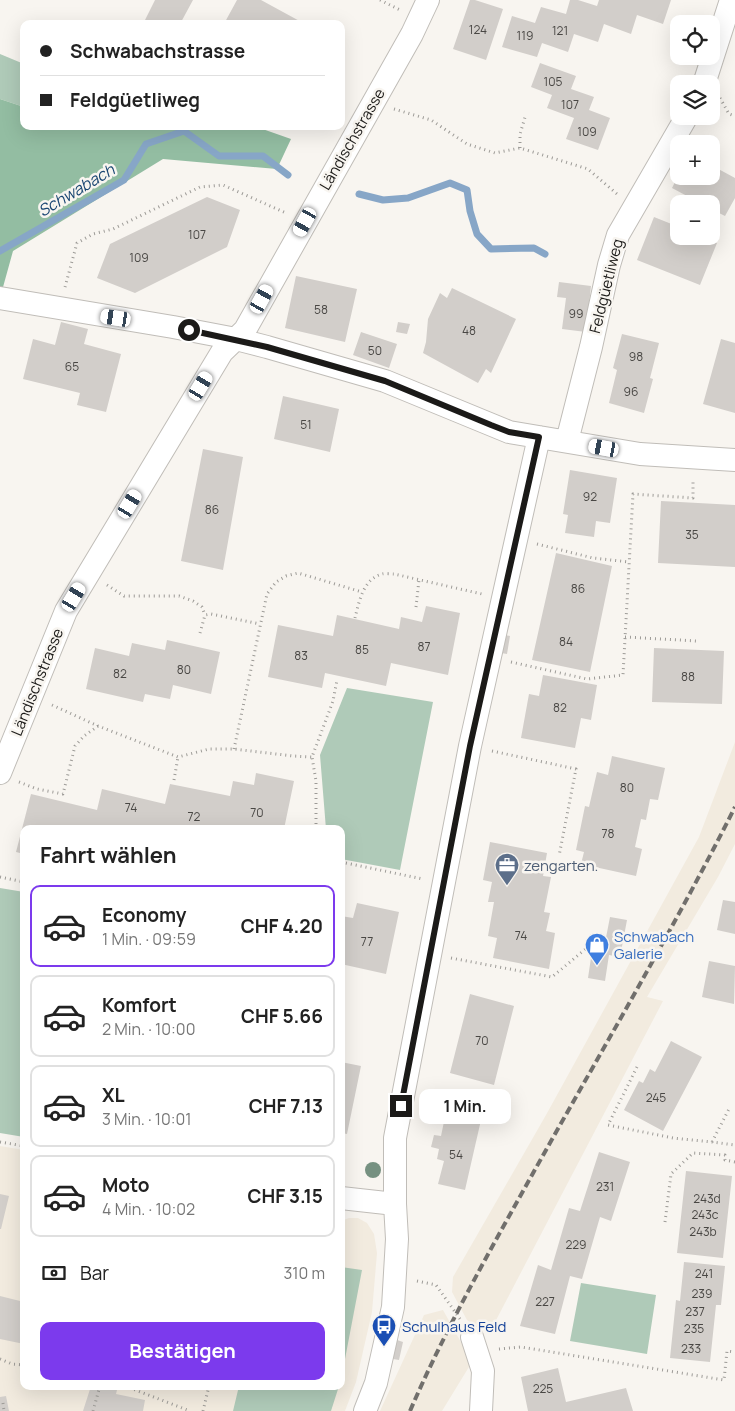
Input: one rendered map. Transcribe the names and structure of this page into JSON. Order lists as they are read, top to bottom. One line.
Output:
{"streets":{"street":["Ländischstrasse","Feldgüetliweg"]},"water":["Schwabach"],"places":{"office":["zengarten."],"shop":["Schwabach Galerie"],"bus stop":["Schulhaus Feld"]},"house_numbers":["124","121","119","105","107","109","107","109","58","99","48","50","98","65","96","51","92","86","35","86","84","87","85","83","80","82","88","82","80","74","70","72","78","74","77","70","245","54","231","243d","243c","243b","229","241","239","227","237","235","233","225"],"page":{"map_buttons":["+","−"],"banner":["Schwabachstrasse","Feldgüetliweg"],"heading":"Fahrt wählen","list":[{"name":"Economy","note":"1 Min. · 09:59","value":"CHF 4.20"},{"name":"Komfort","note":"2 Min. · 10:00","value":"CHF 5.66"},{"name":"XL","note":"3 Min. · 10:01","value":"CHF 7.13"},{"name":"Moto","note":"4 Min. · 10:02","value":"CHF 3.15"}],"bubble":"1 Min.","pay":["Bar","310 m"],"buttons":"Bestätigen"}}
